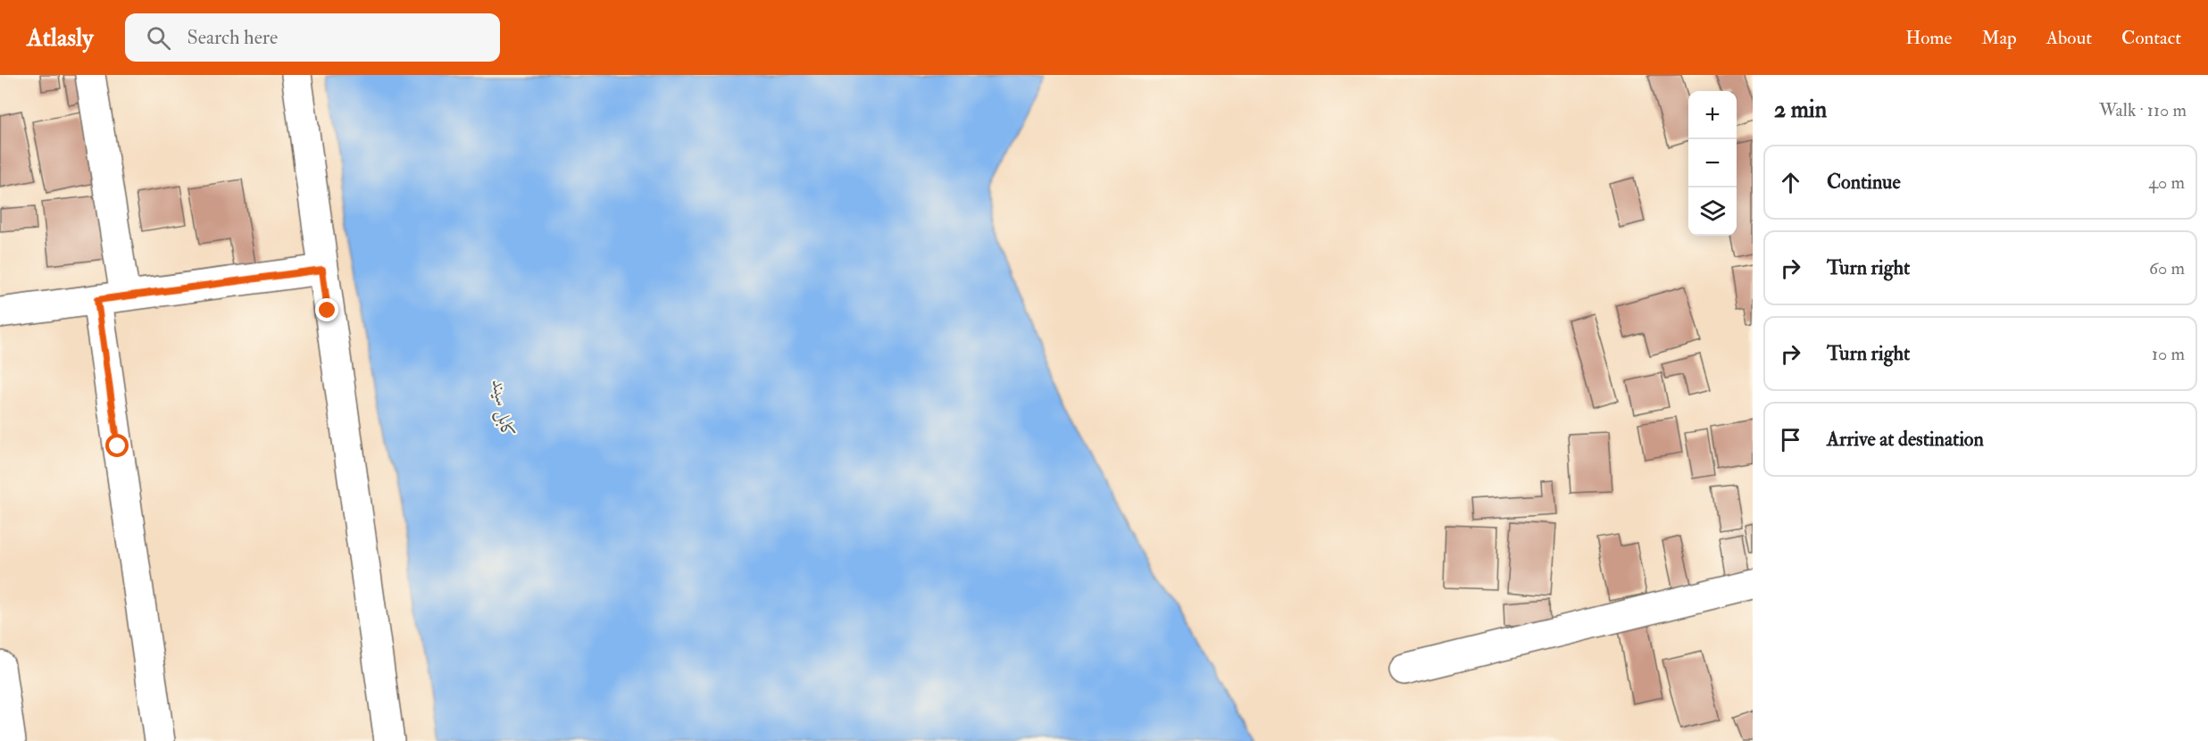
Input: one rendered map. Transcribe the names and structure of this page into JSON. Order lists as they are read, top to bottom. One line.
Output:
{"water":["کابل سيند"],"page":{"header":"Atlasly","search":"Search here","nav":["Home","Map","About","Contact"],"heading":["2 min","Walk · 110 m"],"map_buttons":["+","−"],"list":[["Continue","40 m"],["Turn right","60 m"],["Turn right","10 m"],"Arrive at destination"]}}
